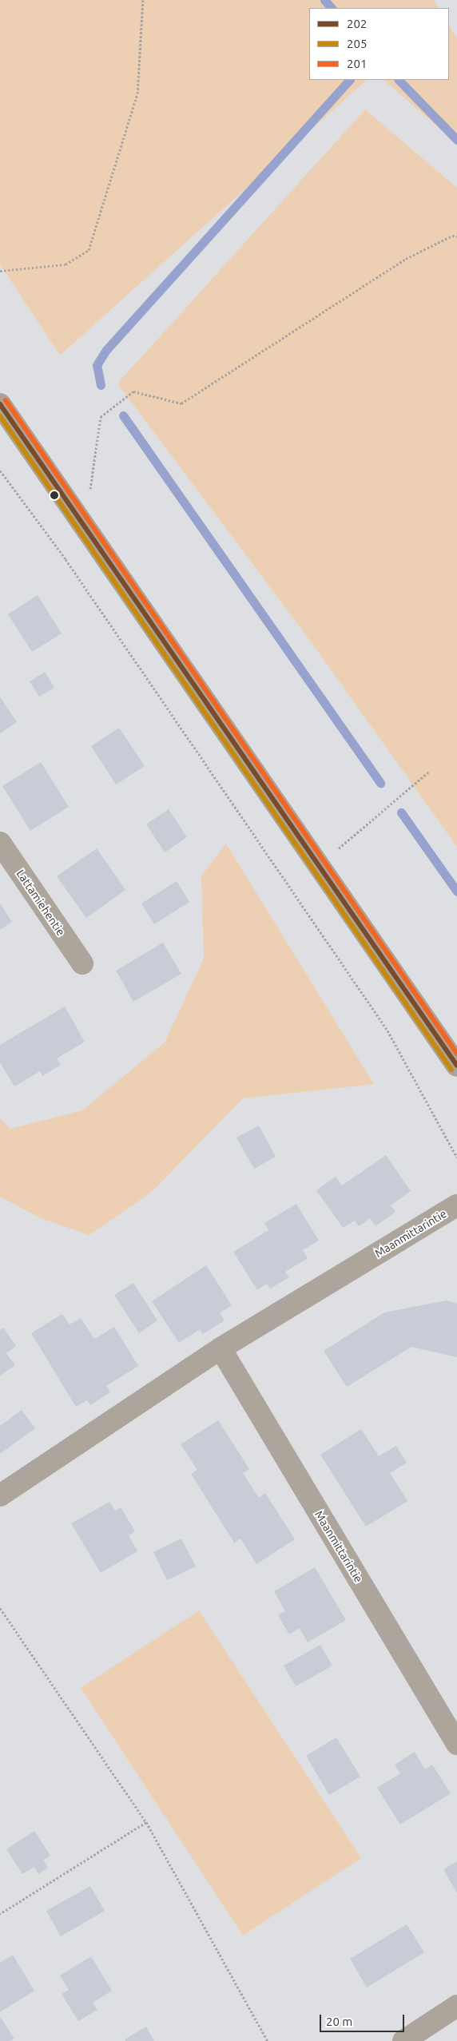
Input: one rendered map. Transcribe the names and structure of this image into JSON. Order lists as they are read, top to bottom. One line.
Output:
{"streets":{"street":["Lattamiehentie","Maanmittarintie"]},"lines":["transit line 201","transit line 202","transit line 205"],"legend":["202","205","201"],"scale_bar":"20 m"}
